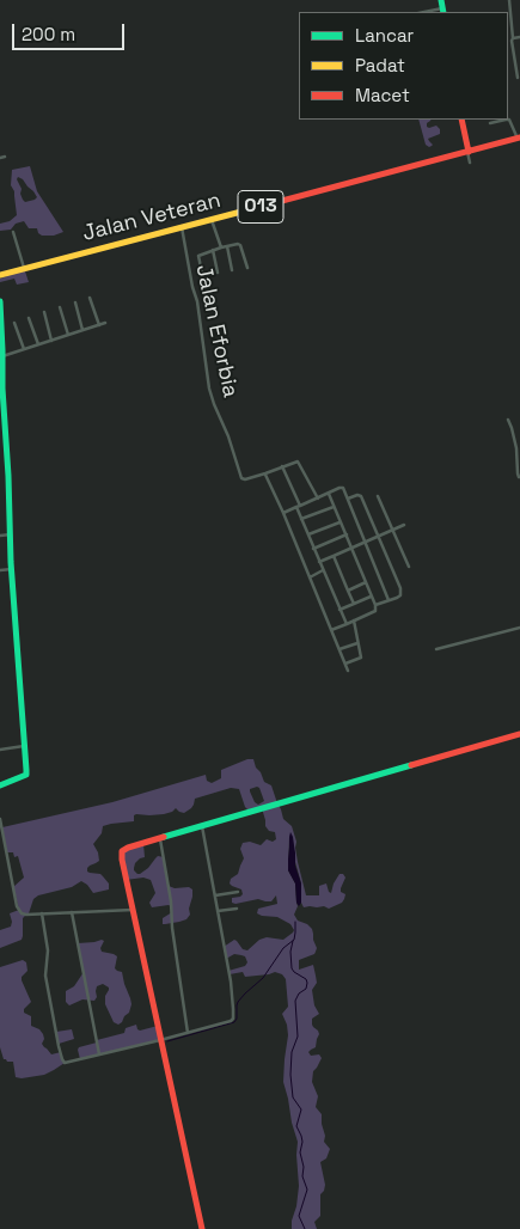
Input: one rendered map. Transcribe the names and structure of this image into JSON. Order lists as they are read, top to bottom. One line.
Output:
{"streets":{"street":["013","Jalan Veteran","Jalan Eforbia"]},"crossings":[["Jalan Veteran","Jalan Eforbia"]],"legend":["Lancar","Padat","Macet"],"scale_bar":"200 m"}
